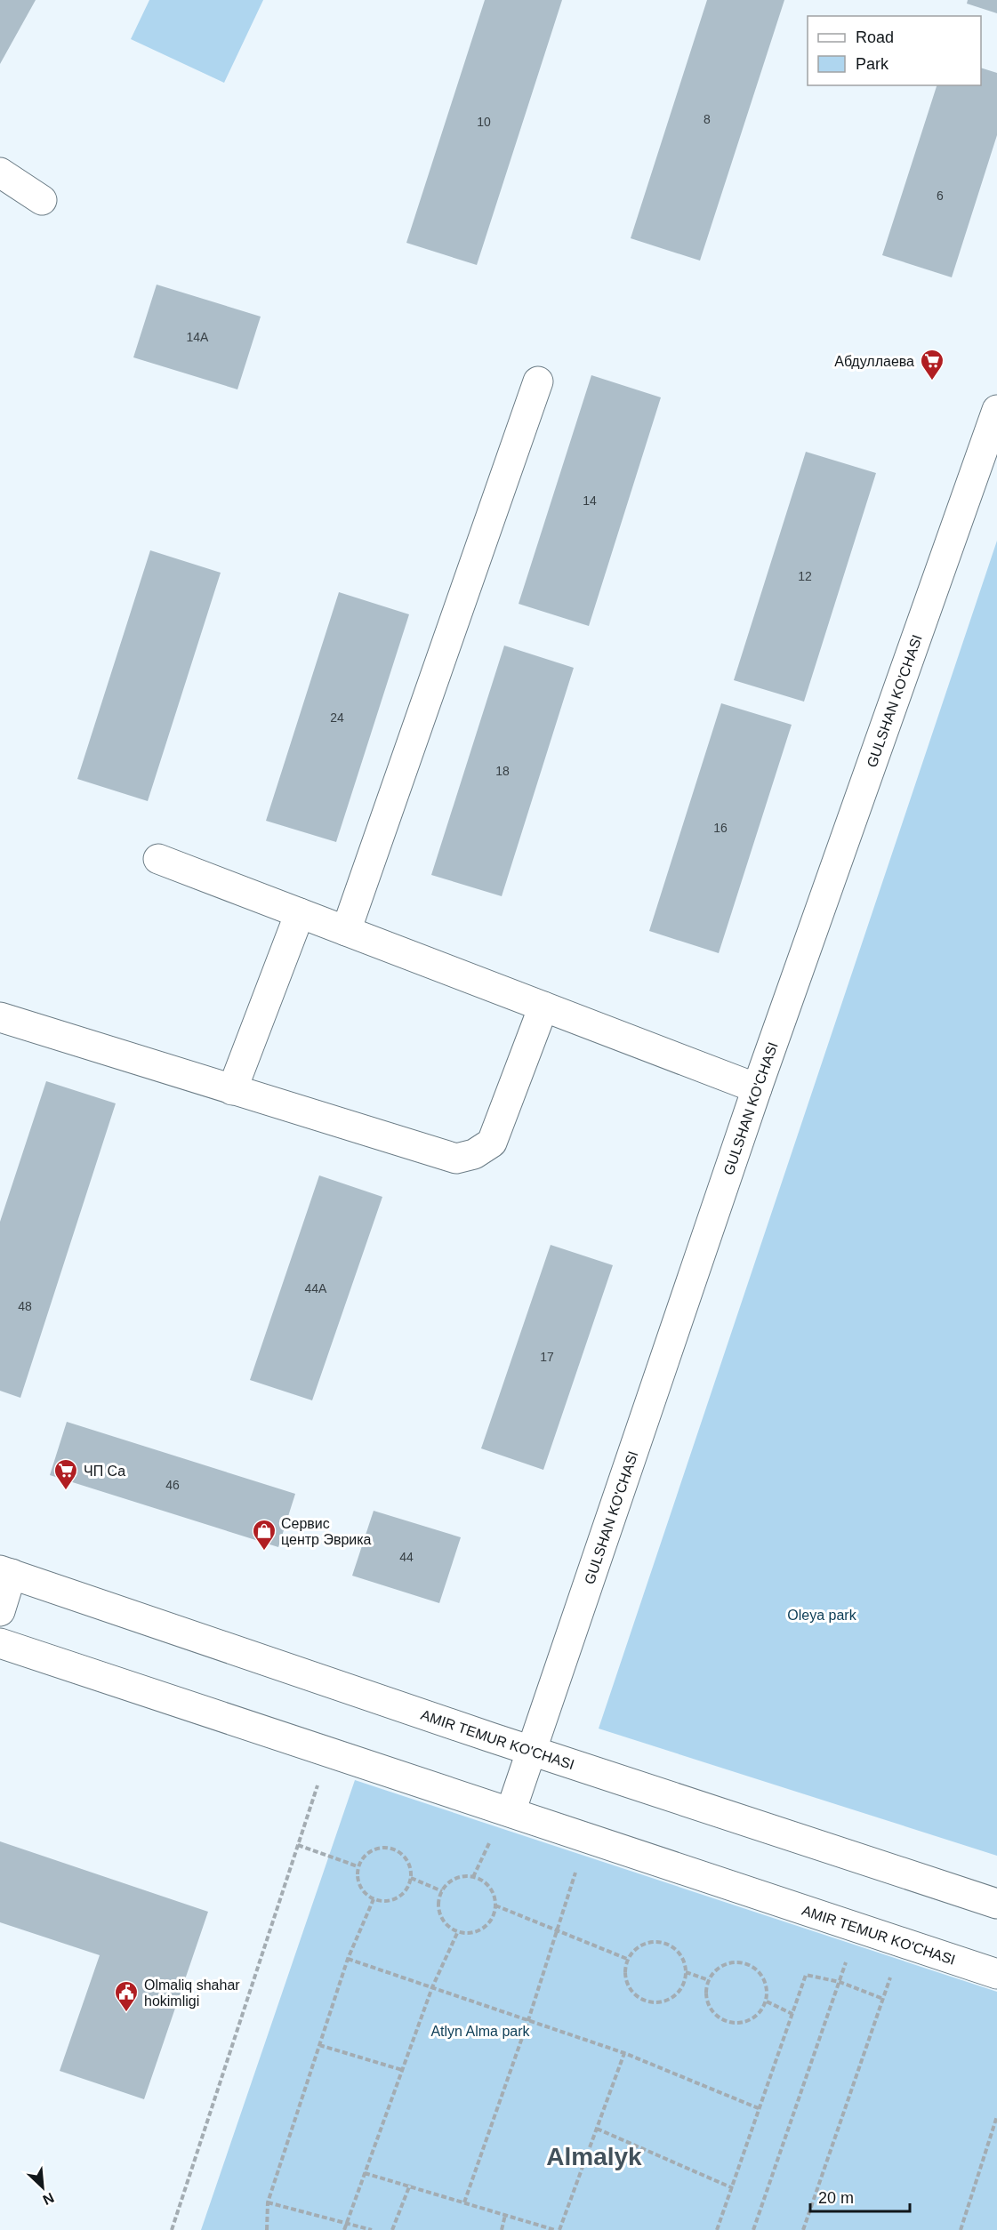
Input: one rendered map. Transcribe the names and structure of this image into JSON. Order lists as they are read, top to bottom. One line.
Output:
{"streets":{"main road":["GULSHAN KO'CHASI","AMIR TEMUR KO'CHASI"]},"crossings":[["GULSHAN KO'CHASI","AMIR TEMUR KO'CHASI"]],"districts":["Almalyk"],"parks":["Oleya park","Atlyn Alma park"],"places":{"supermarket":["Абдуллаева","ЧП Са"],"shop":["Сервис центр Эврика"],"public building":["Olmaliq shahar hokimligi"]},"house_numbers":["8","10","6","14А","14","12","24","18","16","44А","48","17","46","44"],"legend":["Road","Park"],"scale_bar":"20 m","north":"bottom right"}
